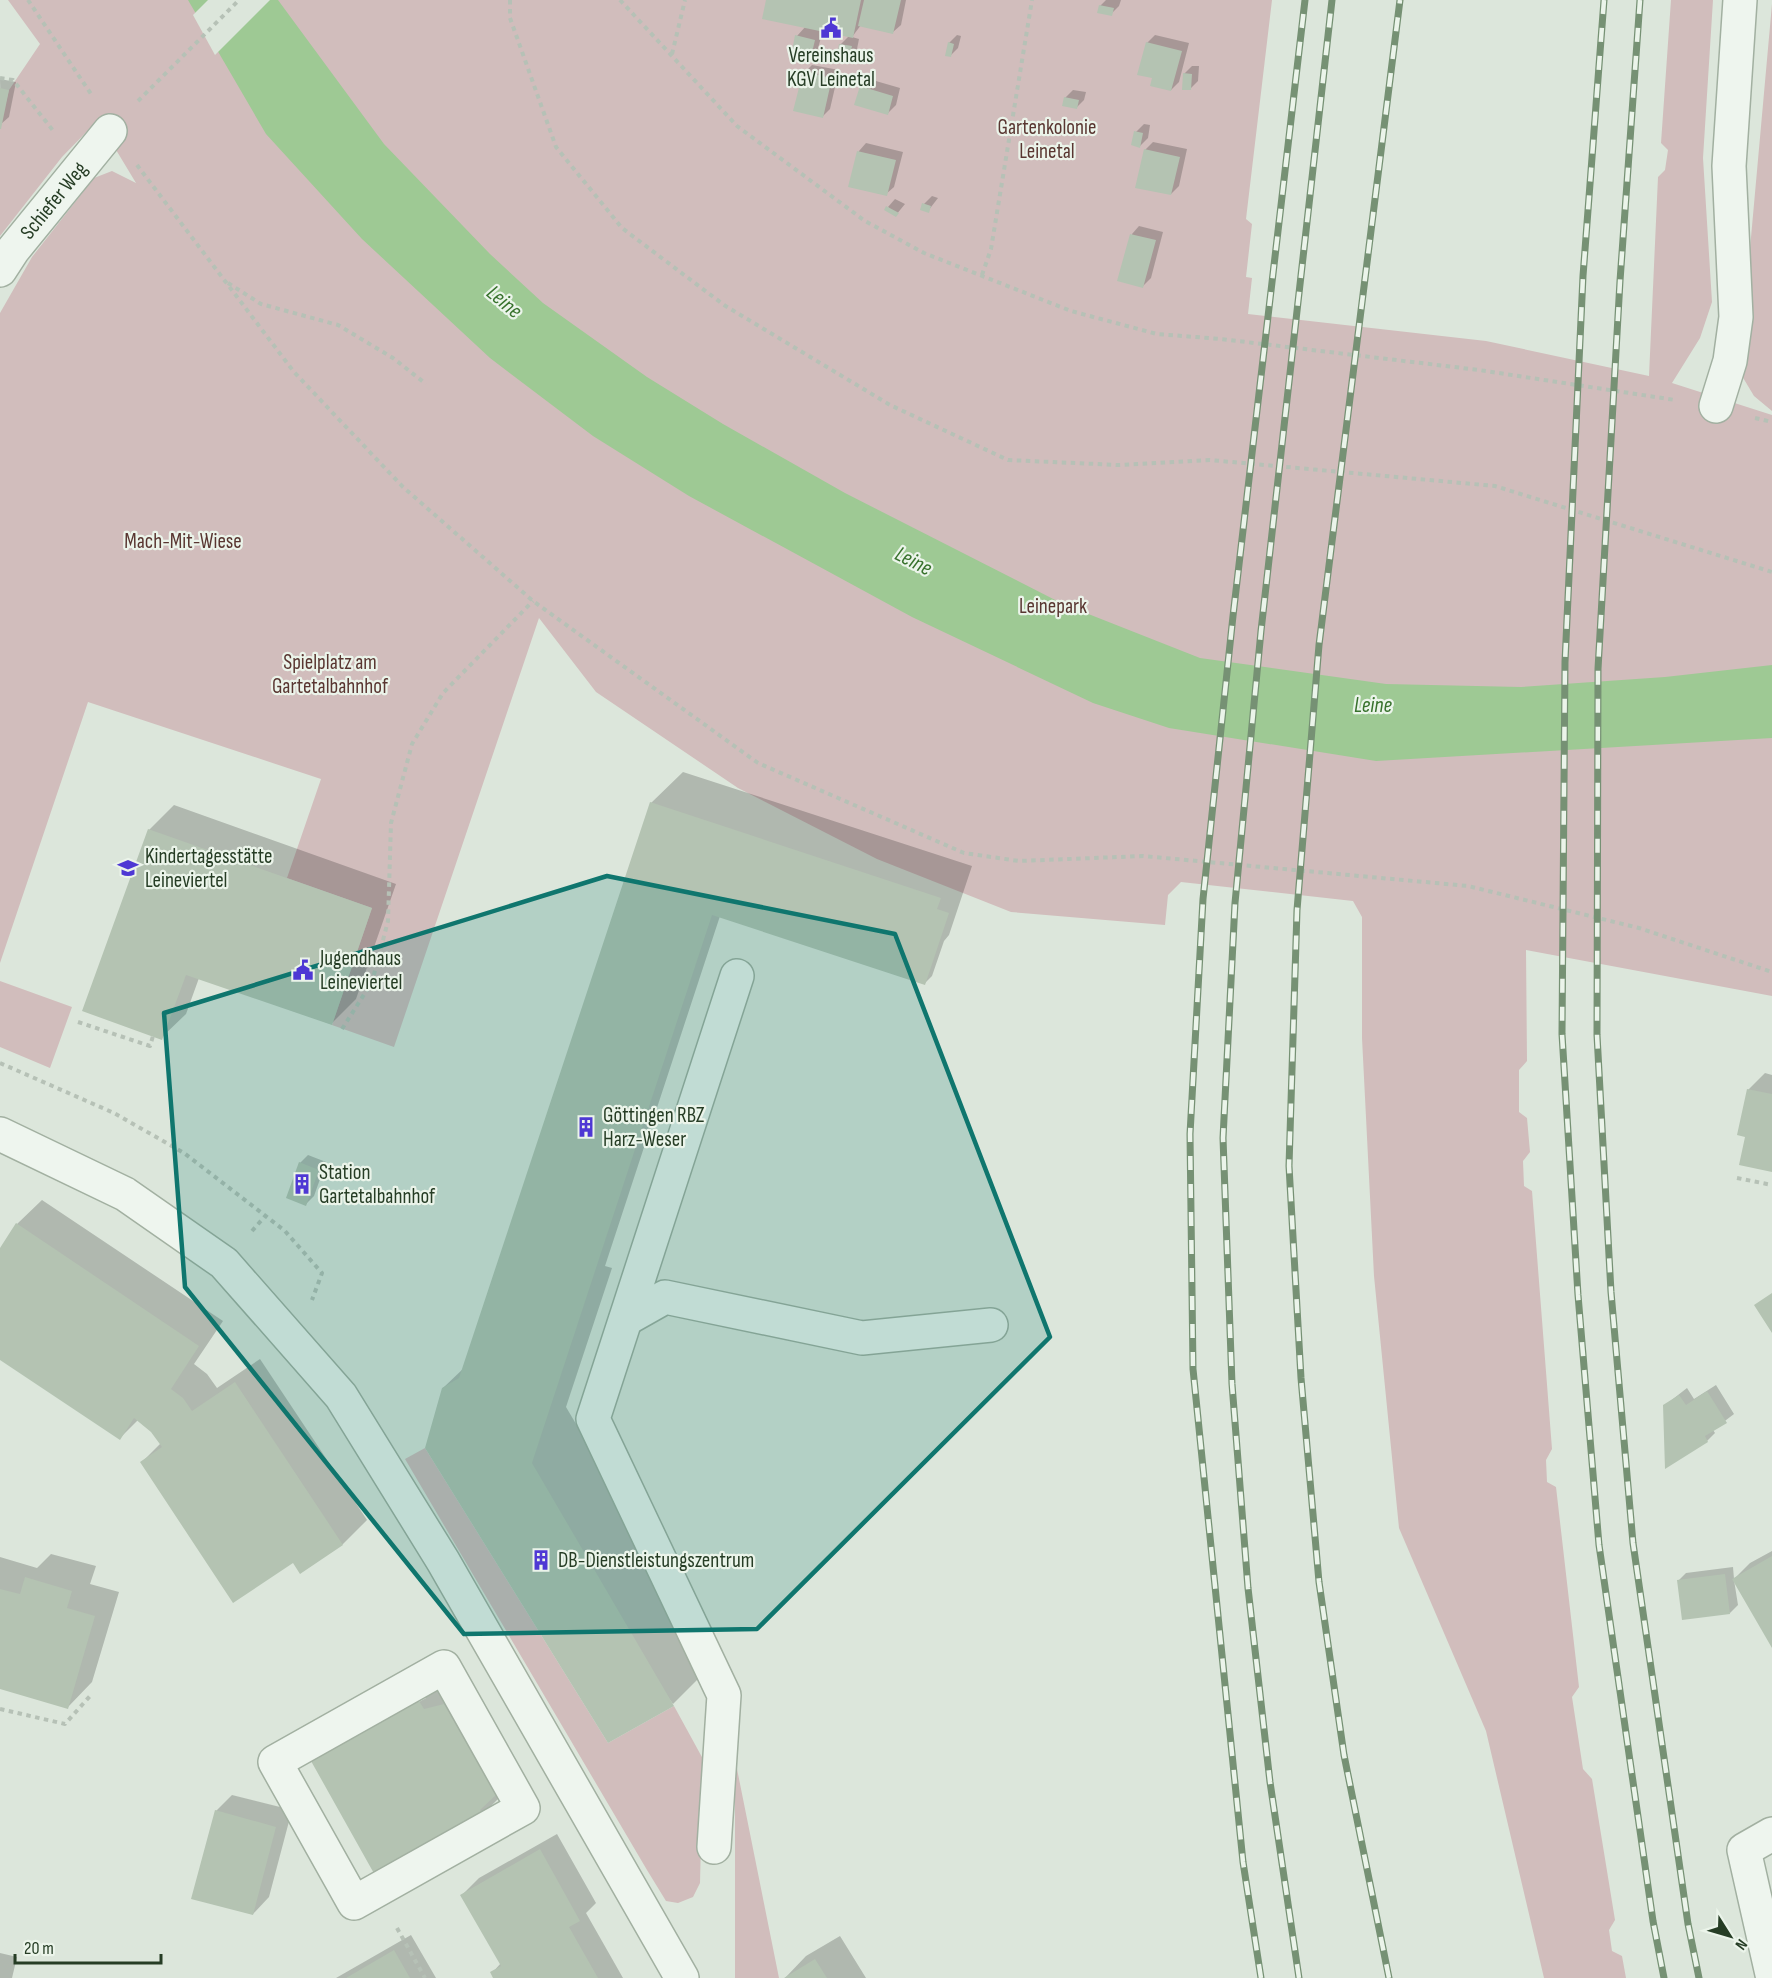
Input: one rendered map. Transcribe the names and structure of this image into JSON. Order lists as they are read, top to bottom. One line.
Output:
{"streets":{"street":["Schiefer Weg"]},"water":["Leine"],"parks":["Gartenkolonie Leinetal","Mach-Mit-Wiese","Leinepark","Spielplatz am Gartetalbahnhof"],"places":{"public building":["Vereinshaus KGV Leinetal","Jugendhaus Leineviertel"],"school or university":["Kindertagesstätte Leineviertel"],"building":["Göttingen RBZ Harz-Weser","Station Gartetalbahnhof","DB-Dienstleistungszentrum"]},"scale_bar":"20 m","north":"bottom right"}
